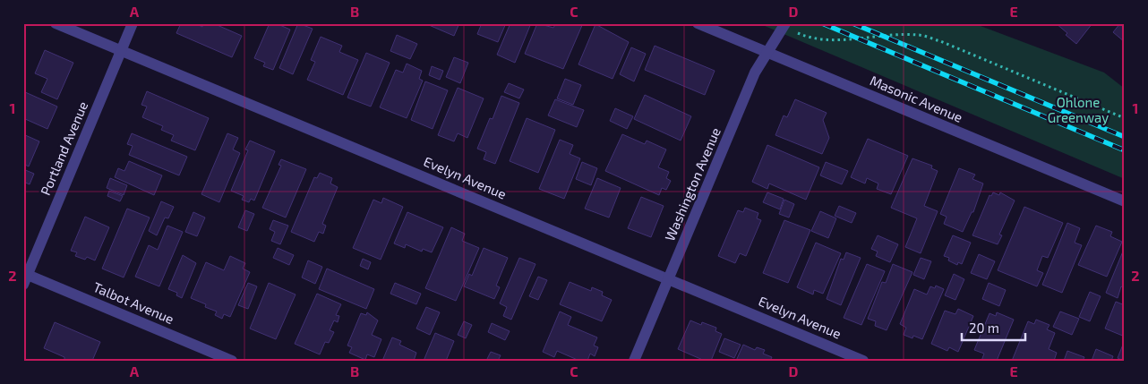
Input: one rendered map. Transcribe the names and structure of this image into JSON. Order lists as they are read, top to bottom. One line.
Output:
{"streets":{"street":["Masonic Avenue","Portland Avenue","Evelyn Avenue","Washington Avenue","Talbot Avenue"]},"crossings":[["Masonic Avenue","Washington Avenue"],["Portland Avenue","Evelyn Avenue"],["Portland Avenue","Talbot Avenue"],["Evelyn Avenue","Washington Avenue"]],"parks":["Ohlone Greenway"],"scale_bar":"20 m","grid":{"columns":["A","B","C","D","E"],"rows":["1","2"]}}
